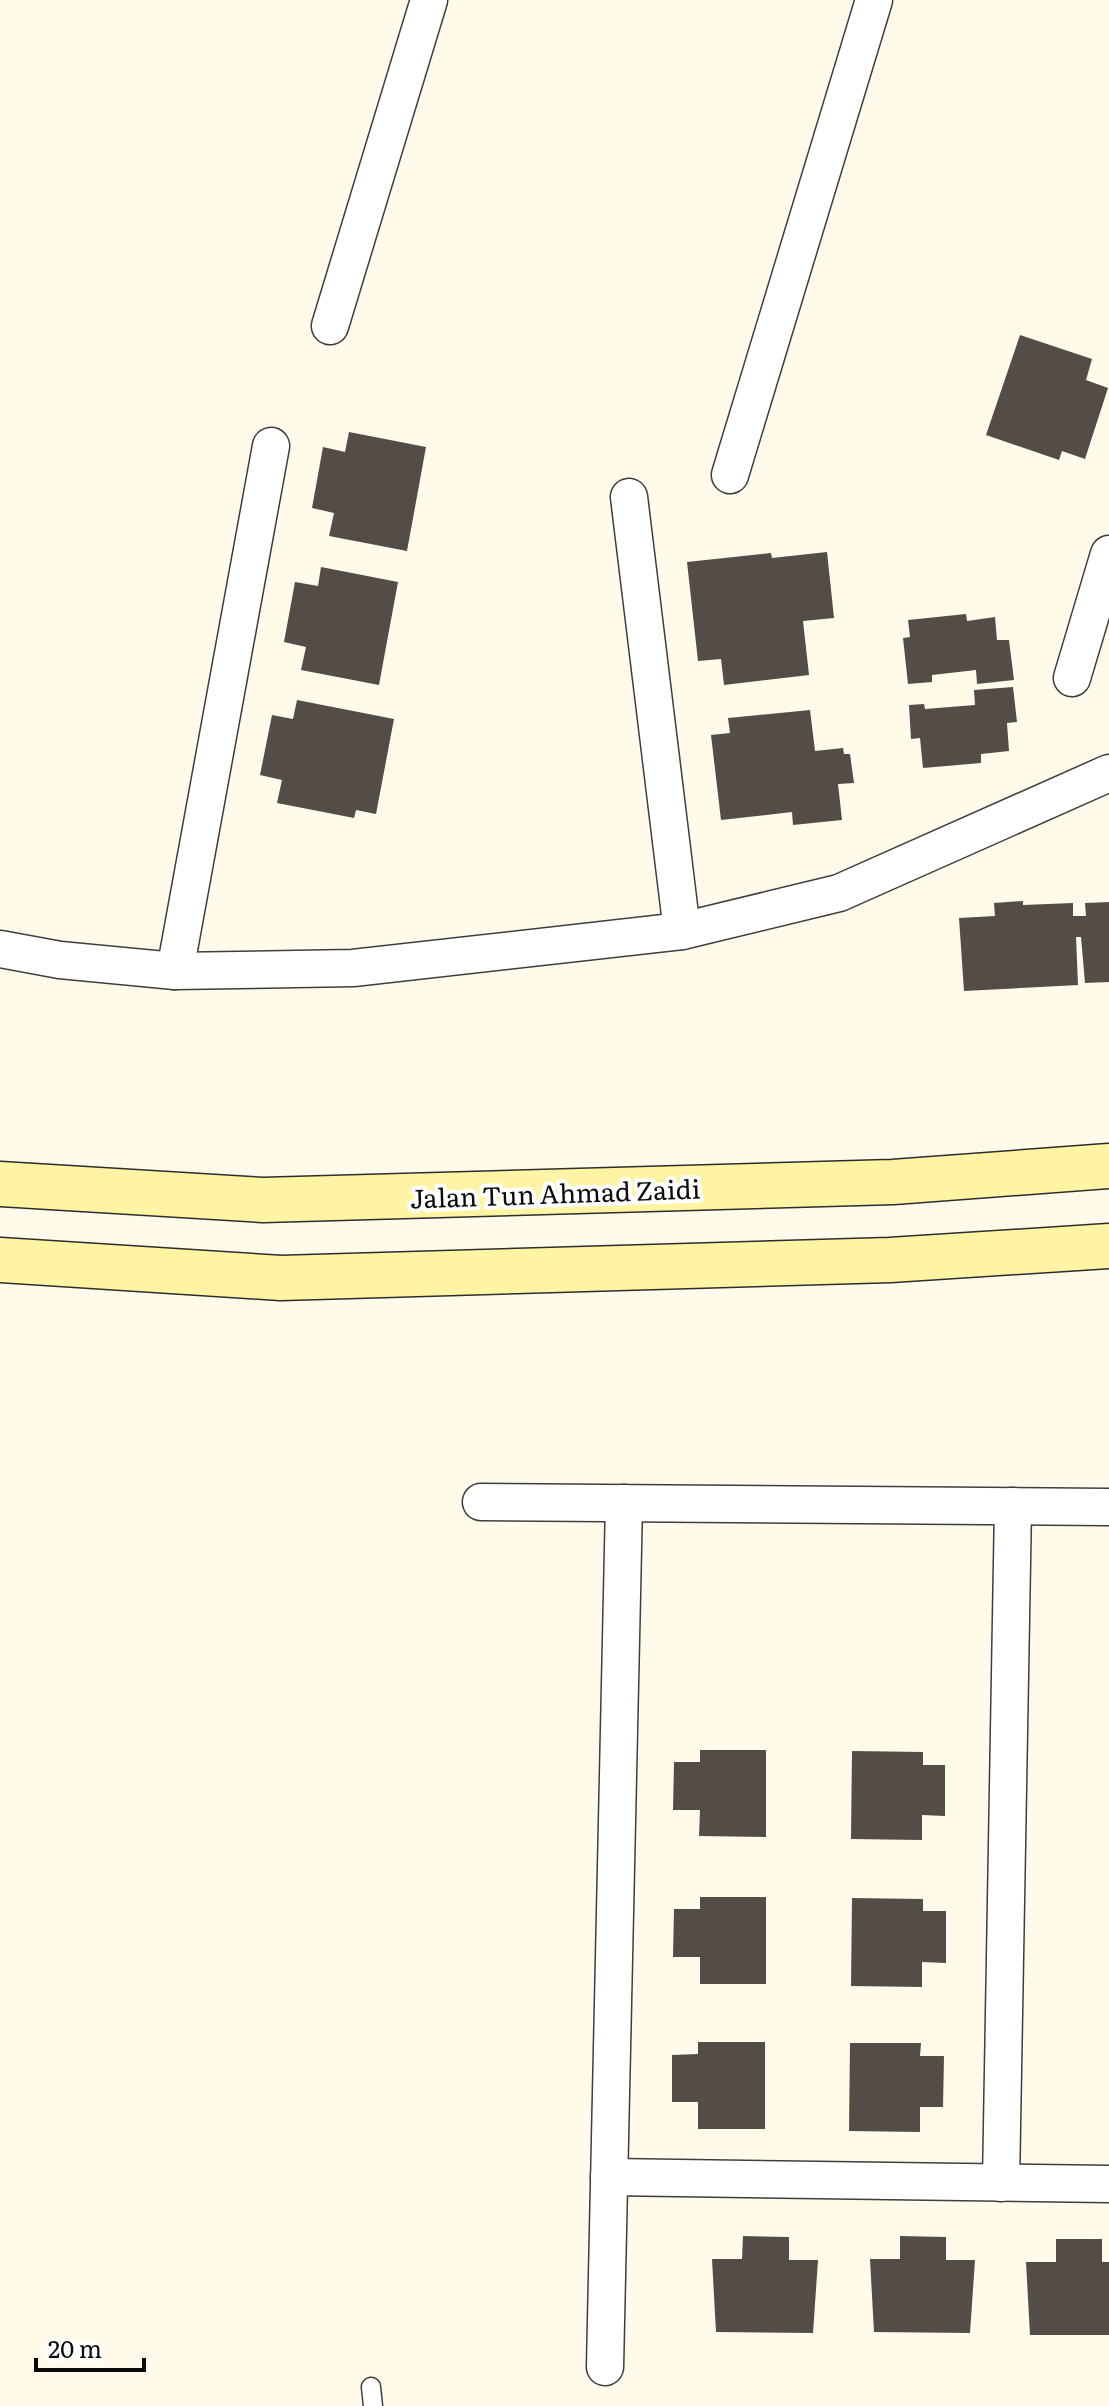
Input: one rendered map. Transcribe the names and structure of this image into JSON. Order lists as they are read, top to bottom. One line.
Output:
{"streets":{"main road":["Jalan Tun Ahmad Zaidi"]},"scale_bar":"20 m"}
